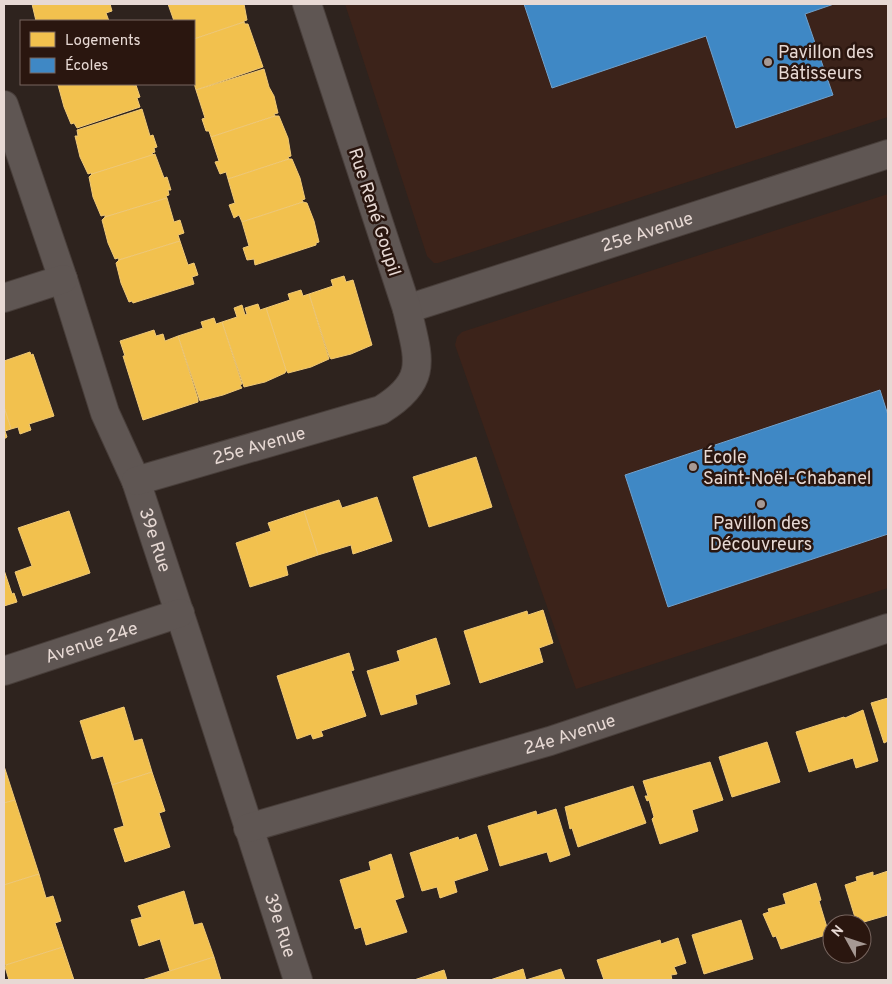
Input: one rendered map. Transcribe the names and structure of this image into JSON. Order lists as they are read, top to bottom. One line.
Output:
{"streets":{"street":["Rue René Goupil","25e Avenue","39e Rue","Avenue 24e","24e Avenue"]},"crossings":[["Rue René Goupil","25e Avenue"],["25e Avenue","39e Rue"],["39e Rue","Avenue 24e"],["39e Rue","24e Avenue"]],"places":["Pavillon des Bâtisseurs","École Saint-Noël-Chabanel","Pavillon des Découvreurs"],"legend":["Logements","Écoles"],"north":"top left"}
